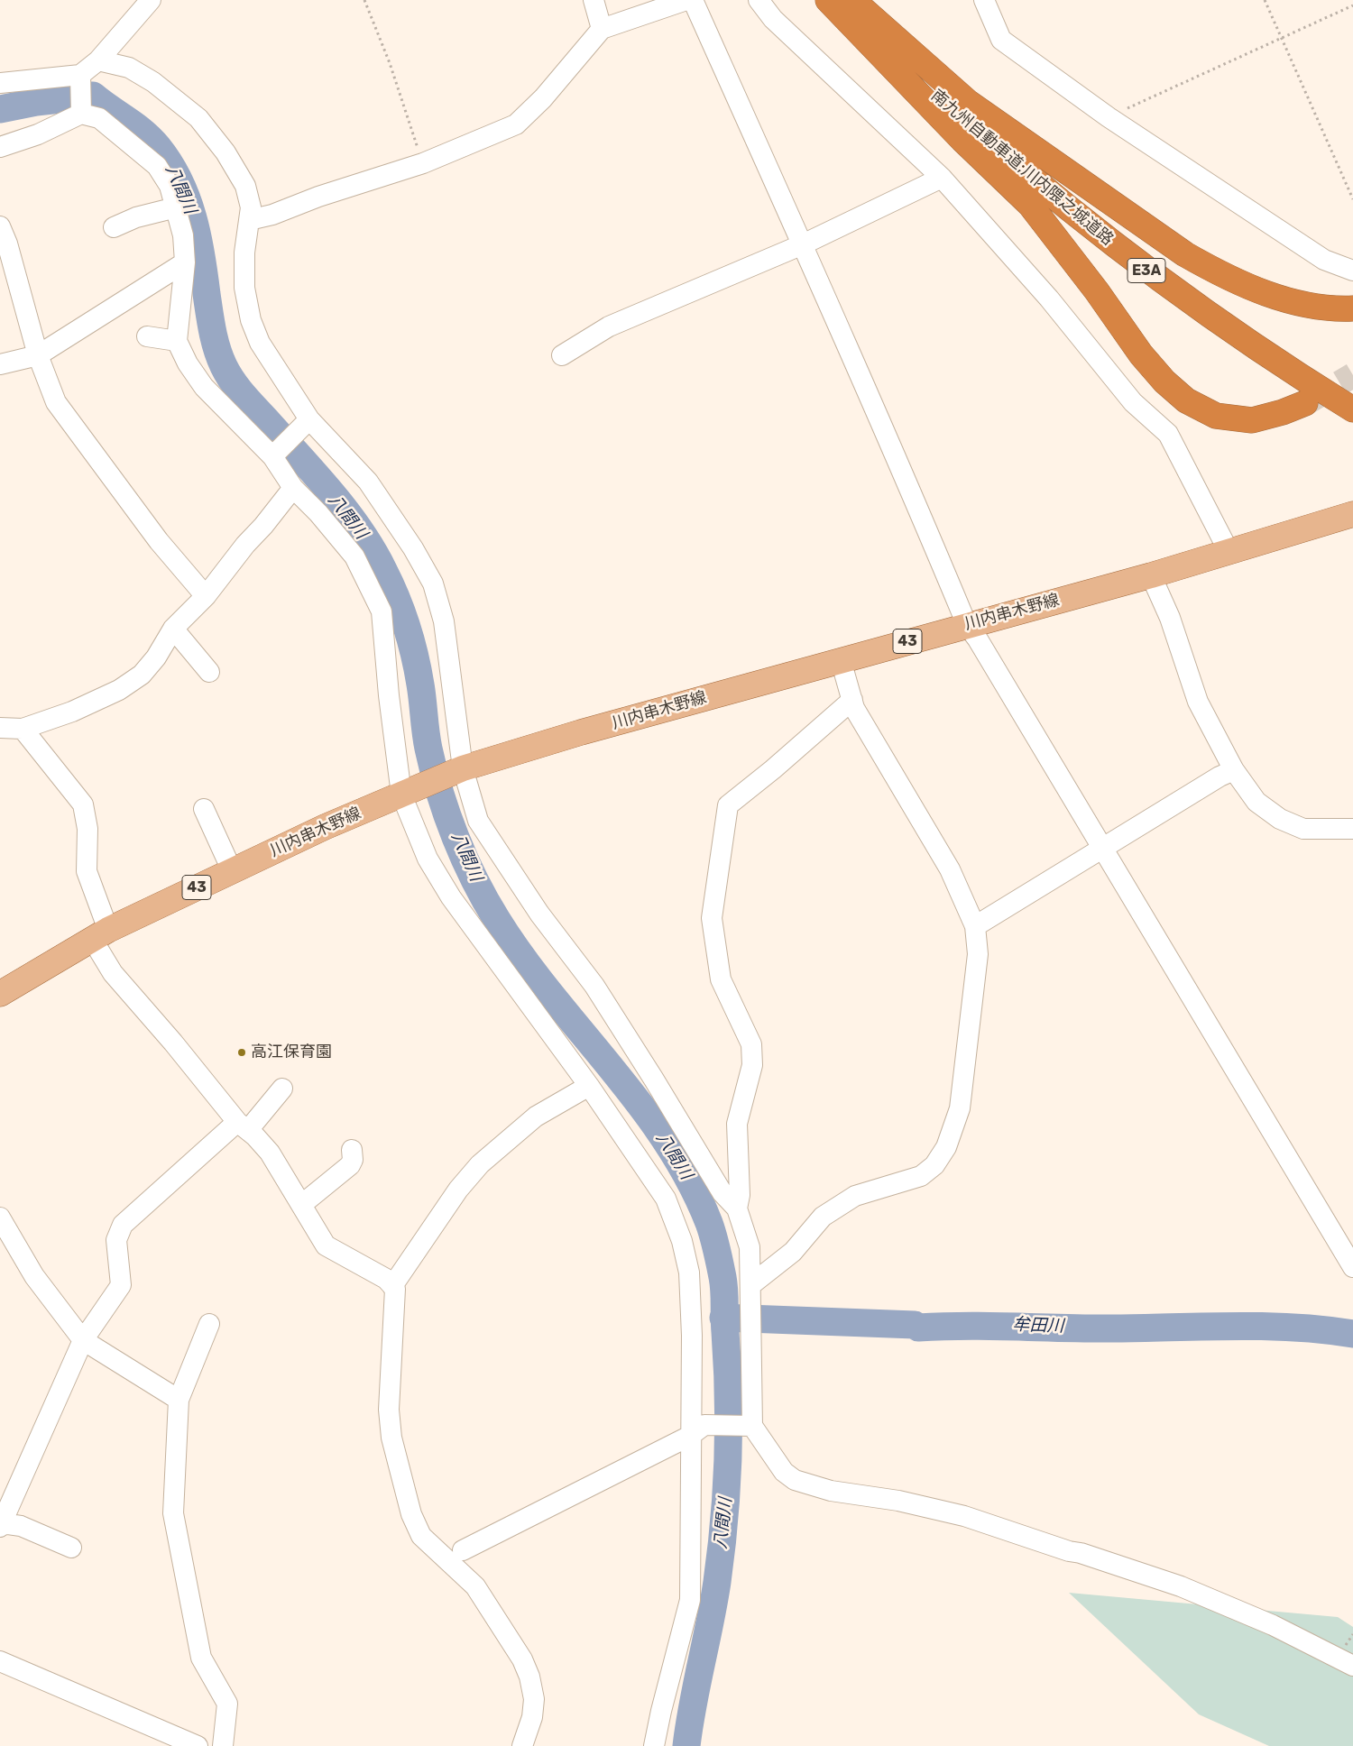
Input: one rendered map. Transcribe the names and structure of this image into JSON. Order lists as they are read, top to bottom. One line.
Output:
{"streets":{"highway":["南九州自動車道;川内隈之城道路","E3A"],"main road":["川内串木野線","43"]},"water":["八間川","牟田川"],"places":["高江保育園"]}
